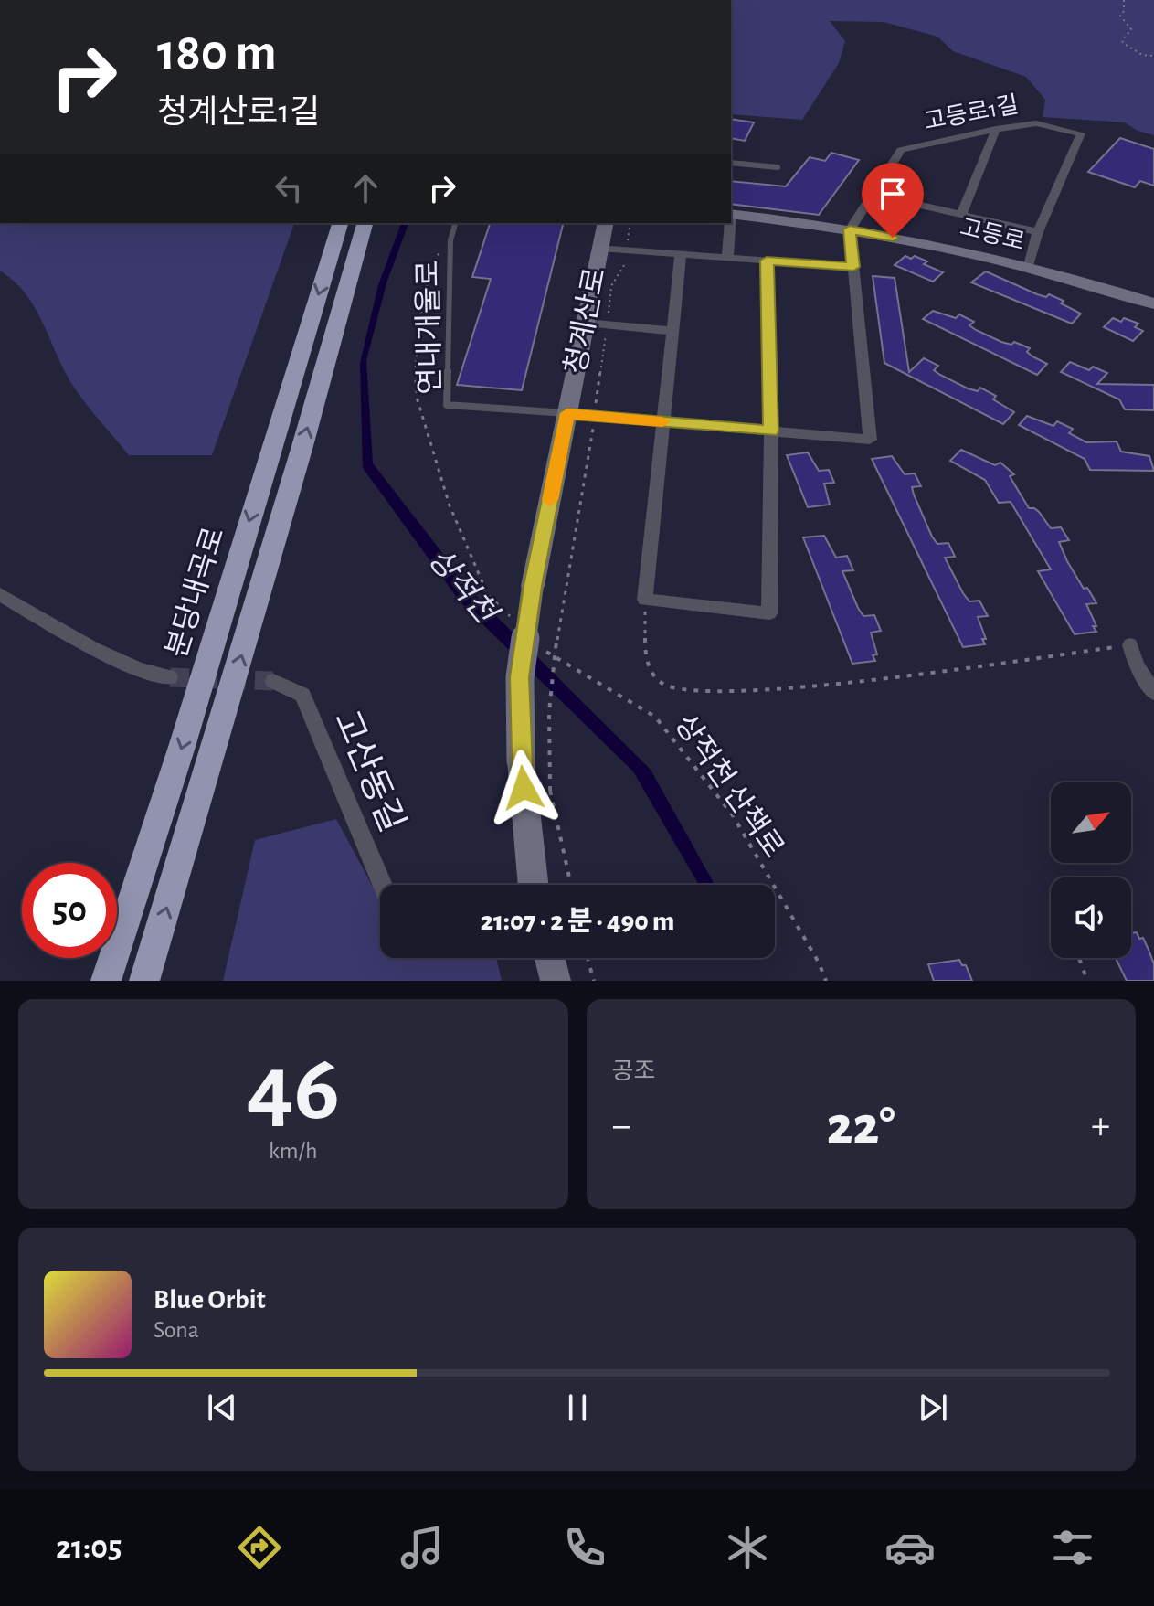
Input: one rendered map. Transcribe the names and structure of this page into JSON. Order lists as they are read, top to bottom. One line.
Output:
{"streets":{"highway":["분당내곡로"],"main road":["고등로","청계산로"],"street":["고등로1길","고산동길"],"lane":["연내개울로"],"path":["상적천 산책로"]},"crossings":[["고등로1길","고등로"],["청계산로","연내개울로"]],"water":["상적천"],"north":"top right","page":{"turn":["180 m","청계산로1길"],"limit":"50","trip":"21:07 · 2 분 · 490 m","tile":[["46","km/h"],"공조"],"heat":["−","22°","+"],"song":["Blue Orbit","Sona"],"tabs":"21:05"}}
